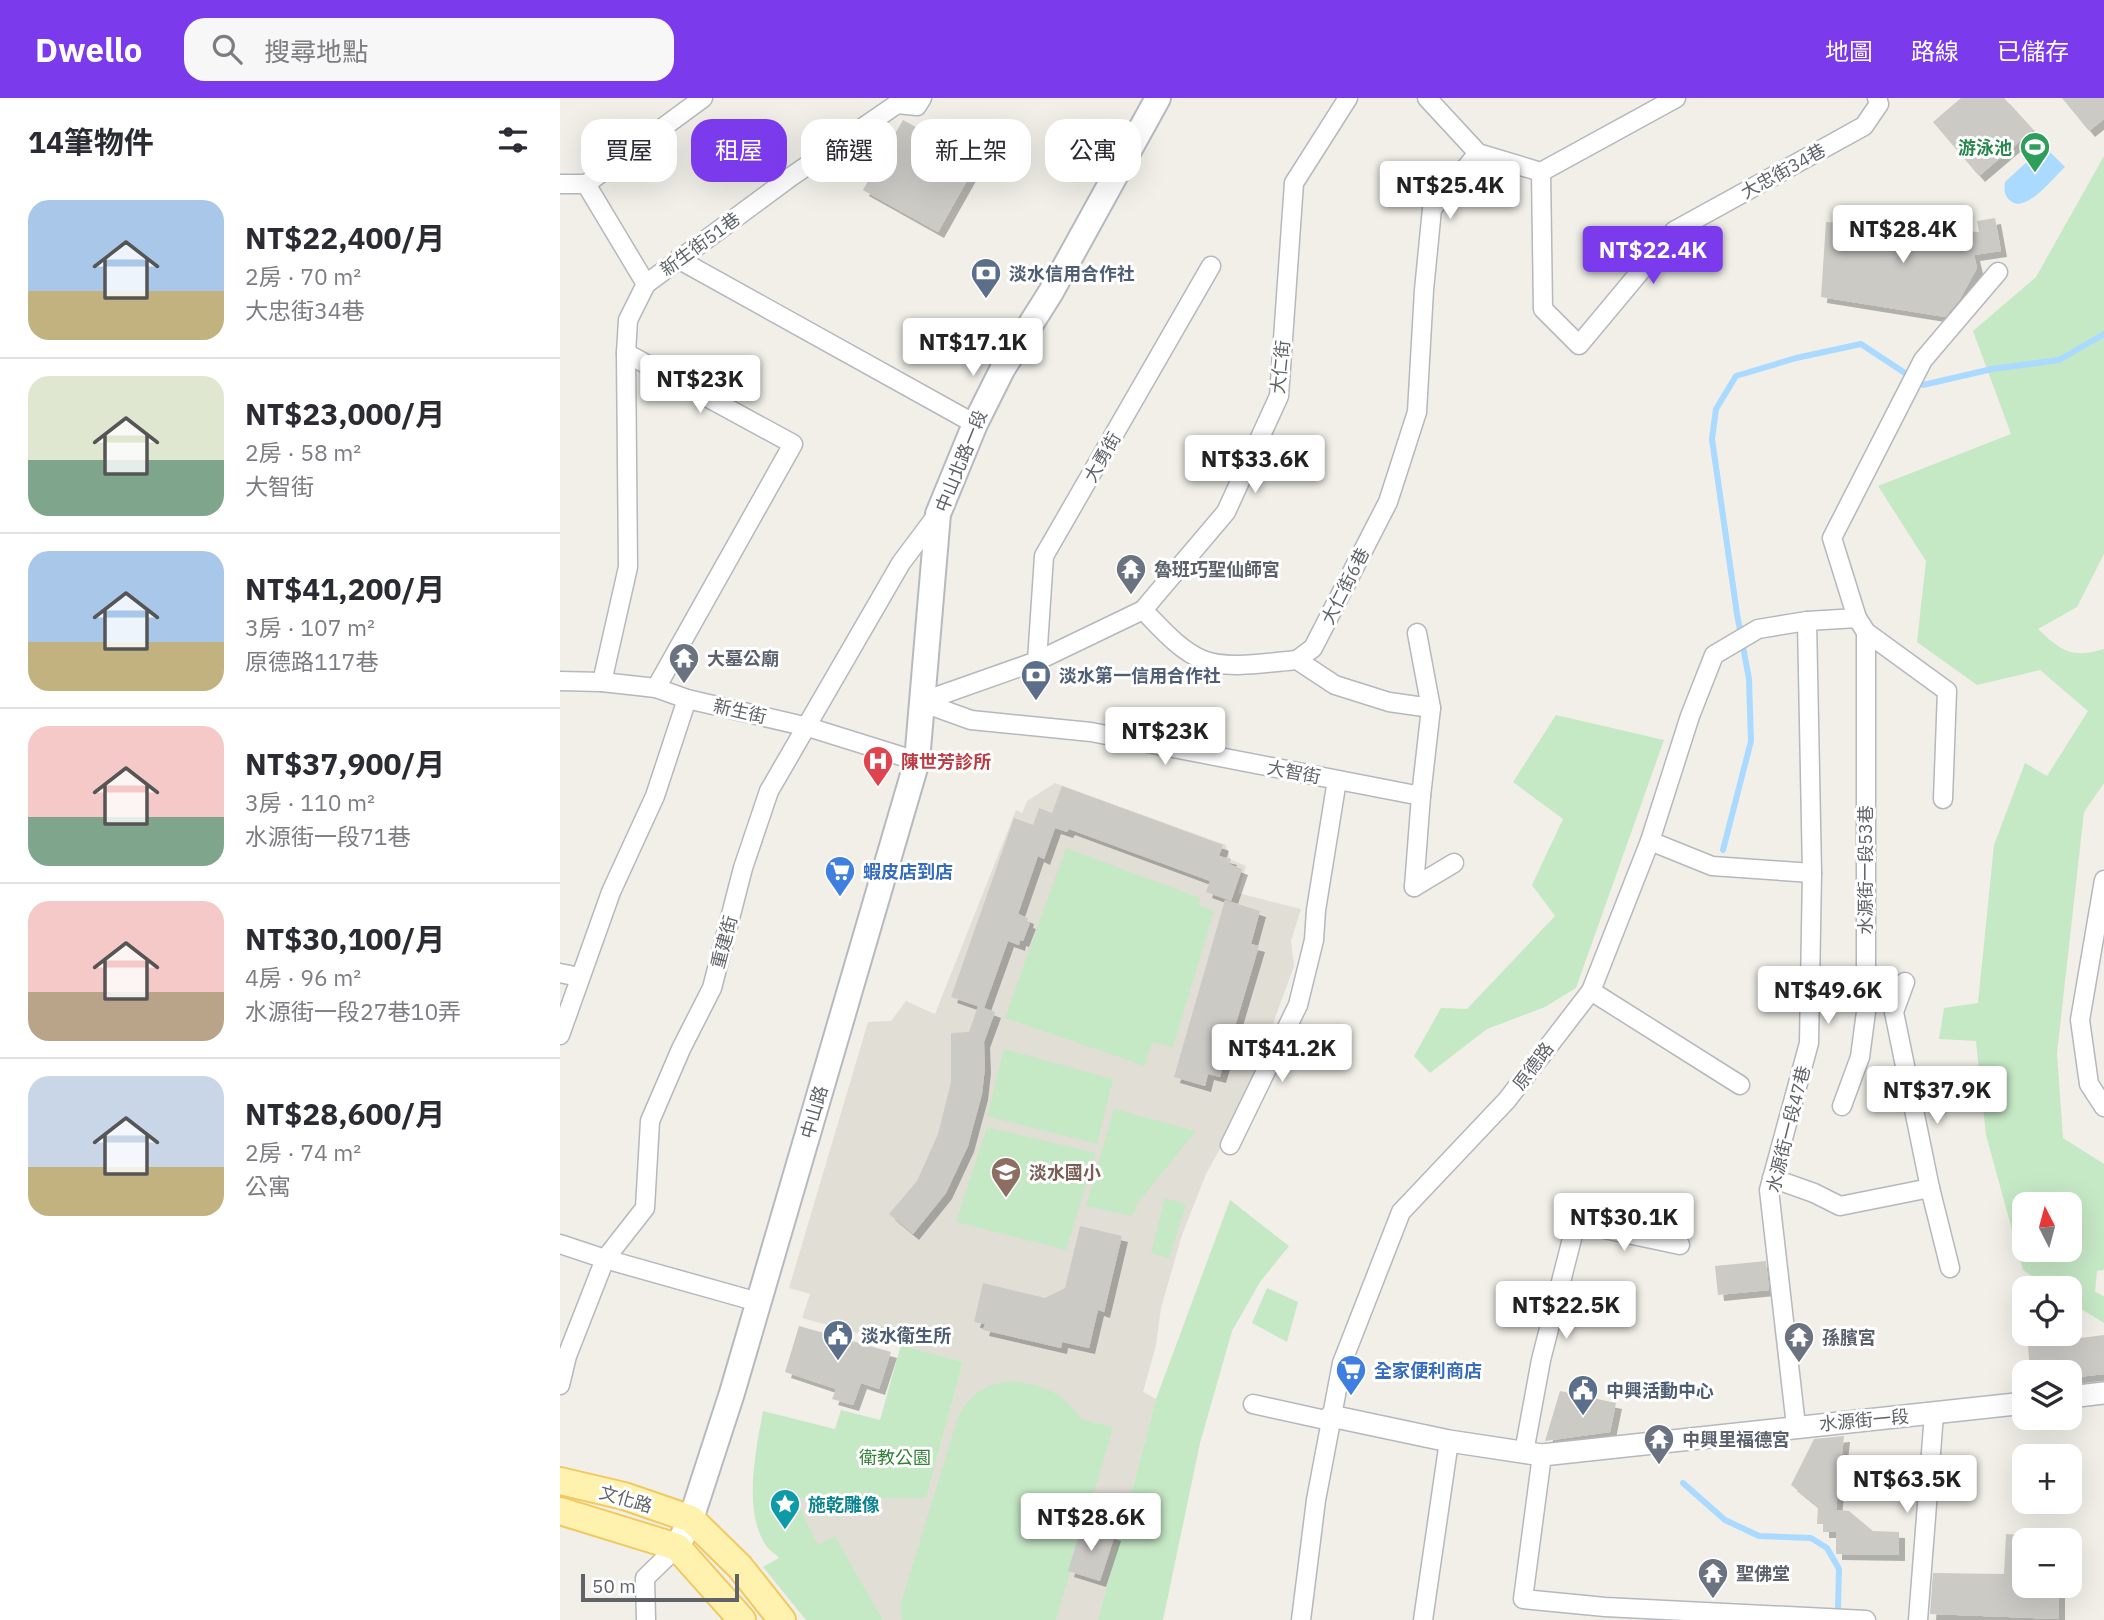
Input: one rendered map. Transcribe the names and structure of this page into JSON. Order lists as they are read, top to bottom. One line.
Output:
{"streets":{"main road":["中山北路一段","中山路","文化路"],"street":["大忠街34巷","新生街51巷","大仁街","大勇街","大仁街6巷","新生街","大智街","水源街一段53巷","重建街","原德路","水源街一段47巷","水源街一段"]},"crossings":[["新生街51巷","新生街"],["大仁街","大勇街"],["大仁街","中山北路一段"],["大仁街","大智街"],["大仁街","中山路"],["中山北路一段","大智街"],["中山北路一段","重建街"],["中山北路一段","中山路"],["新生街","重建街"],["新生街","中山路"],["大智街","中山路"],["水源街一段53巷","原德路"],["原德路","水源街一段47巷"],["原德路","水源街一段"],["中山路","文化路"],["水源街一段47巷","水源街一段"]],"parks":["衛教公園"],"places":{"sports":["游泳池"],"bank":["淡水信用合作社","淡水第一信用合作社"],"temple":["魯班巧聖仙師宮","大墓公廟","孫臏宮","中興里福德宮","聖佛堂"],"hospital":["陳世芳診所"],"supermarket":["蝦皮店到店","全家便利商店"],"school or university":["淡水國小"],"public building":["淡水衛生所","中興活動中心"],"place":["施乾雕像"]},"scale_bar":"50 m","north":"top","page":{"header":"Dwello","search":"搜尋地點","nav":["地圖","路線","已儲存"],"heading":"14筆物件","chip":["買屋","租屋","篩選","新上架","公寓"],"price":["NT$25.4K","NT$28.4K","NT$22.4K","NT$17.1K","NT$23K","NT$33.6K","NT$23K","NT$49.6K","NT$41.2K","NT$37.9K","NT$30.1K","NT$22.5K","NT$63.5K","NT$28.6K"],"list":[{"name":"NT$22,400/月","note":"2房 · 70 m² · 大忠街34巷"},{"name":"NT$23,000/月","note":"2房 · 58 m² · 大智街"},{"name":"NT$41,200/月","note":"3房 · 107 m² · 原德路117巷"},{"name":"NT$37,900/月","note":"3房 · 110 m² · 水源街一段71巷"},{"name":"NT$30,100/月","note":"4房 · 96 m² · 水源街一段27巷10弄"},{"name":"NT$28,600/月","note":"2房 · 74 m² · 公寓"}],"map_buttons":["+","−"],"scale":"50 m"}}
